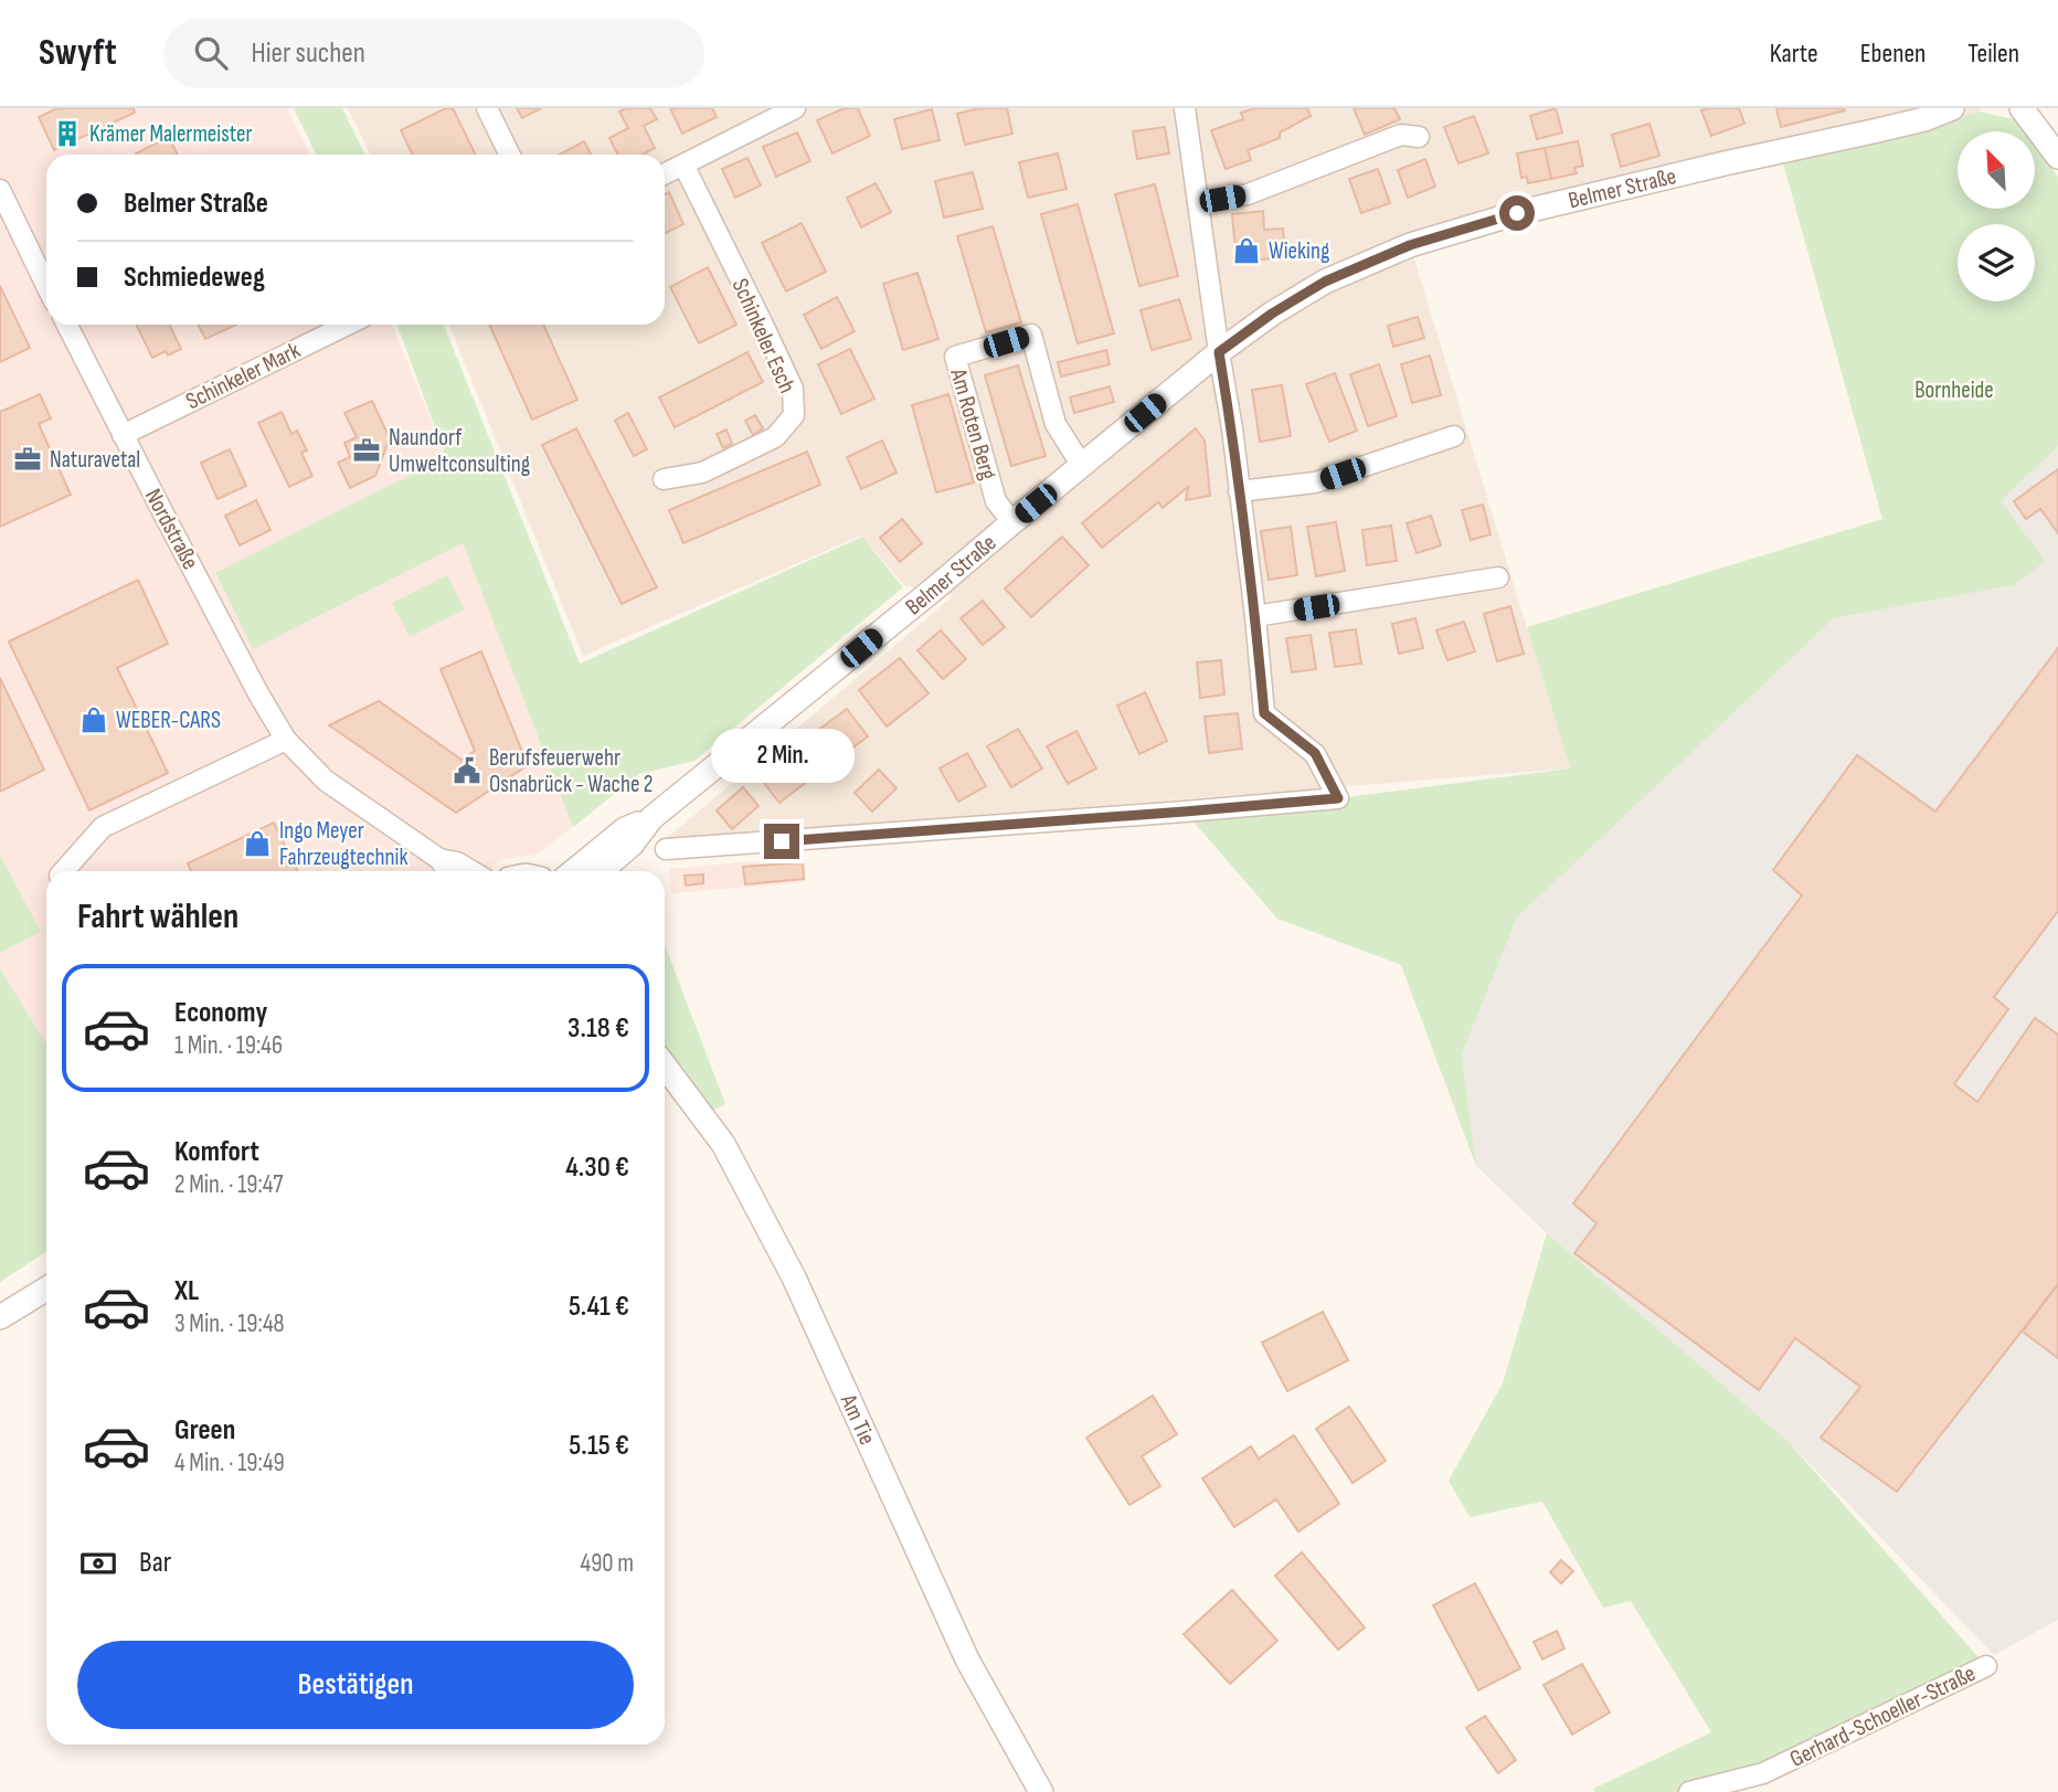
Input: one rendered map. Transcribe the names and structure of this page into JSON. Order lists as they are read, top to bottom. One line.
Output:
{"streets":{"street":["Belmer Straße","Schinkeler Esch","Schinkeler Mark","Am Roten Berg","Nordstraße","Am Tie","Gerhard-Schoeller-Straße"]},"crossings":[["Belmer Straße","Am Roten Berg"],["Schinkeler Mark","Nordstraße"]],"parks":["Bornheide"],"places":{"building":["Krämer Malermeister"],"shop":["Wieking","WEBER-CARS","Ingo Meyer Fahrzeugtechnik"],"office":["Naundorf Umweltconsulting","Naturavetal"],"public building":["Berufsfeuerwehr Osnabrück - Wache 2"]},"north":"top left","page":{"header":"Swyft","search":"Hier suchen","nav":["Karte","Ebenen","Teilen"],"banner":["Belmer Straße","Schmiedeweg"],"bubble":"2 Min.","heading":"Fahrt wählen","list":[{"name":"Economy","note":"1 Min. · 19:46","value":"3.18 €"},{"name":"Komfort","note":"2 Min. · 19:47","value":"4.30 €"},{"name":"XL","note":"3 Min. · 19:48","value":"5.41 €"},{"name":"Green","note":"4 Min. · 19:49","value":"5.15 €"}],"pay":["Bar","490 m"],"buttons":"Bestätigen"}}
